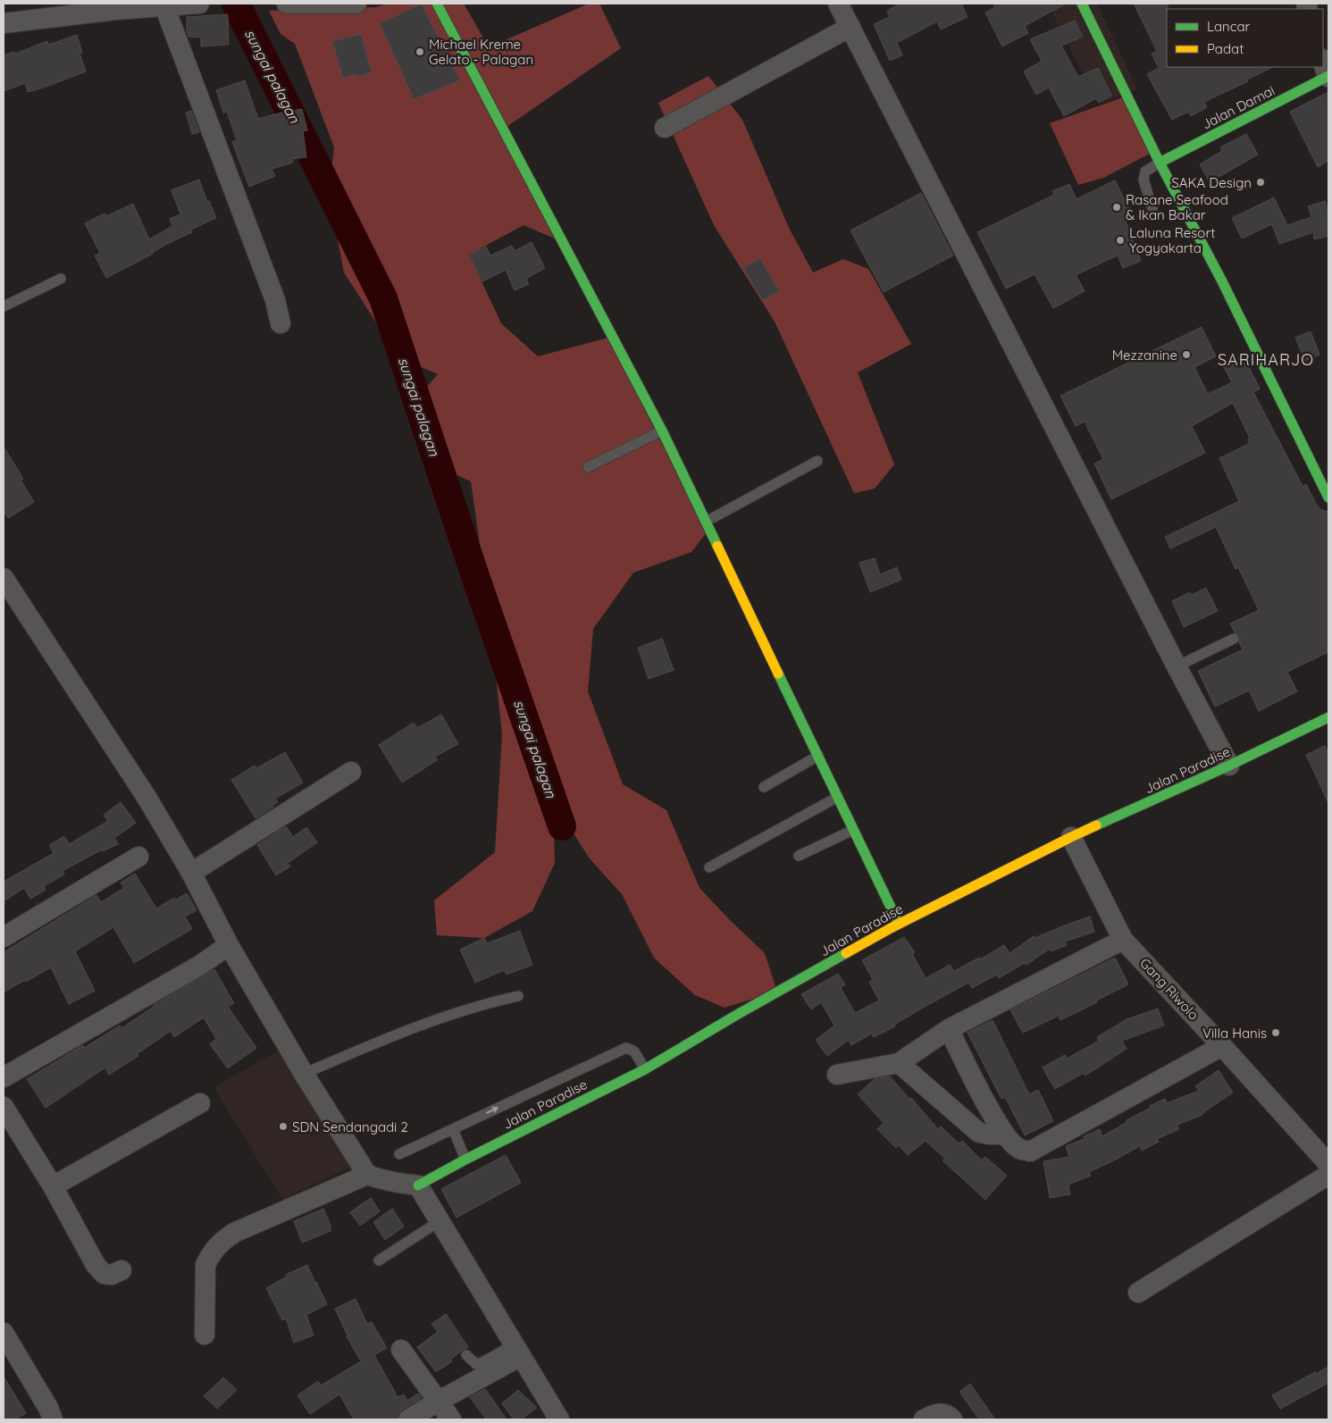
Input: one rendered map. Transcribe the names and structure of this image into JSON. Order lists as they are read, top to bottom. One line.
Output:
{"streets":{"street":["Jalan Damai","Jalan Paradise","Gang Riwolo"]},"crossings":[["Jalan Paradise","Gang Riwolo"]],"districts":["SARIHARJO"],"water":["sungai palagan"],"places":["Michael Kreme Gelato - Palagan","SAKA Design","Rasane Seafood & Ikan Bakar","Laluna Resort Yogyakarta","Mezzanine","Villa Hanis","SDN Sendangadi 2"],"legend":["Lancar","Padat"]}
